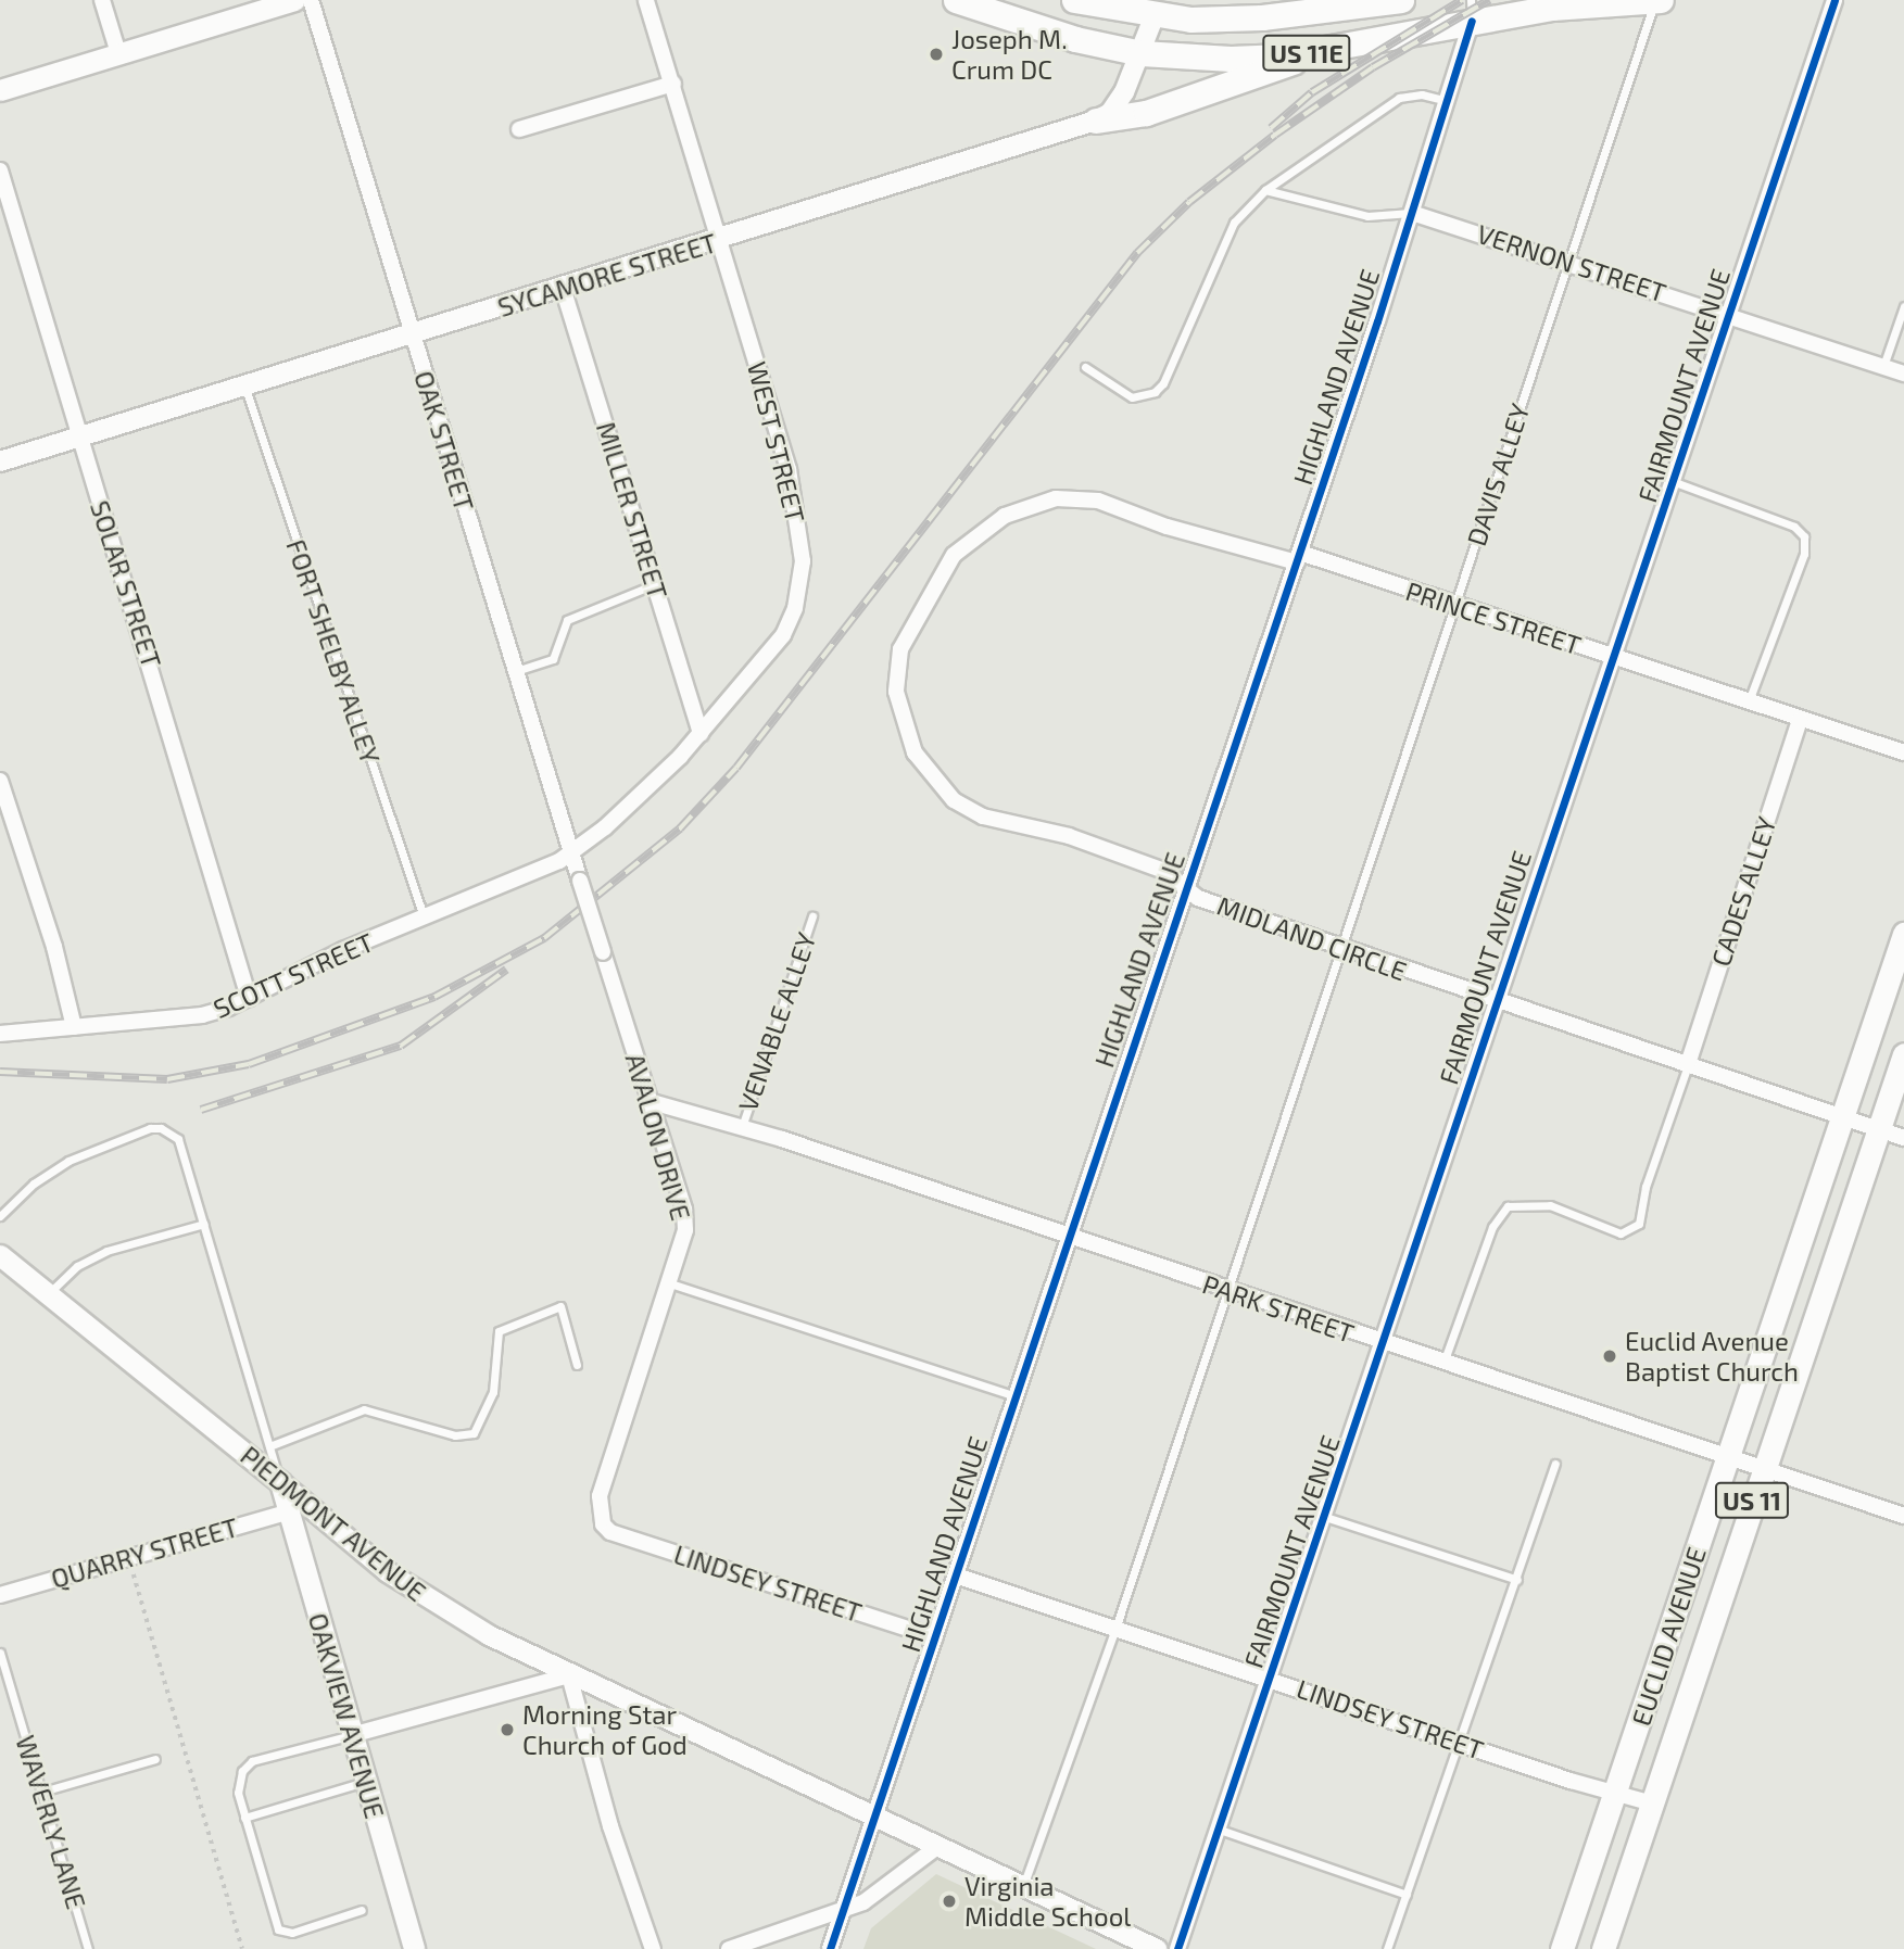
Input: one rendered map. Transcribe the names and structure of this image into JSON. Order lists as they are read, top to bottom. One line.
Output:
{"streets":{"highway":["US 11E"],"main road":["US 11","PIEDMONT AVENUE","EUCLID AVENUE","OAKVIEW AVENUE"],"street":["VERNON STREET","SYCAMORE STREET","HIGHLAND AVENUE","FAIRMOUNT AVENUE","OAK STREET","WEST STREET","MILLER STREET","SOLAR STREET","PRINCE STREET","CADES ALLEY","MIDLAND CIRCLE","SCOTT STREET","AVALON DRIVE","PARK STREET","QUARRY STREET","LINDSEY STREET"],"lane":["DAVIS ALLEY","FORT SHELBY ALLEY","VENABLE ALLEY","WAVERLY LANE"]},"crossings":[["US 11E","SYCAMORE STREET"],["US 11E","HIGHLAND AVENUE"],["US 11E","DAVIS ALLEY"],["VERNON STREET","HIGHLAND AVENUE"],["VERNON STREET","FAIRMOUNT AVENUE"],["VERNON STREET","DAVIS ALLEY"],["SYCAMORE STREET","OAK STREET"],["SYCAMORE STREET","WEST STREET"],["SYCAMORE STREET","MILLER STREET"],["SYCAMORE STREET","SOLAR STREET"],["SYCAMORE STREET","FORT SHELBY ALLEY"],["HIGHLAND AVENUE","PRINCE STREET"],["HIGHLAND AVENUE","MIDLAND CIRCLE"],["HIGHLAND AVENUE","PARK STREET"],["HIGHLAND AVENUE","PIEDMONT AVENUE"],["HIGHLAND AVENUE","LINDSEY STREET"],["FAIRMOUNT AVENUE","PRINCE STREET"],["FAIRMOUNT AVENUE","MIDLAND CIRCLE"],["FAIRMOUNT AVENUE","PARK STREET"],["FAIRMOUNT AVENUE","LINDSEY STREET"],["OAK STREET","WEST STREET"],["OAK STREET","SCOTT STREET"],["OAK STREET","AVALON DRIVE"],["WEST STREET","MILLER STREET"],["WEST STREET","SCOTT STREET"],["DAVIS ALLEY","PRINCE STREET"],["DAVIS ALLEY","MIDLAND CIRCLE"],["DAVIS ALLEY","PARK STREET"],["DAVIS ALLEY","PIEDMONT AVENUE"],["DAVIS ALLEY","LINDSEY STREET"],["SOLAR STREET","SCOTT STREET"],["PRINCE STREET","CADES ALLEY"],["PRINCE STREET","MIDLAND CIRCLE"],["FORT SHELBY ALLEY","SCOTT STREET"],["CADES ALLEY","MIDLAND CIRCLE"],["MIDLAND CIRCLE","EUCLID AVENUE"],["VENABLE ALLEY","PARK STREET"],["AVALON DRIVE","PARK STREET"],["AVALON DRIVE","LINDSEY STREET"],["PARK STREET","EUCLID AVENUE"],["PIEDMONT AVENUE","OAKVIEW AVENUE"],["QUARRY STREET","OAKVIEW AVENUE"],["LINDSEY STREET","EUCLID AVENUE"]],"places":["Joseph M. Crum DC","Euclid Avenue Baptist Church","Morning Star Church of God","Virginia Middle School"]}
